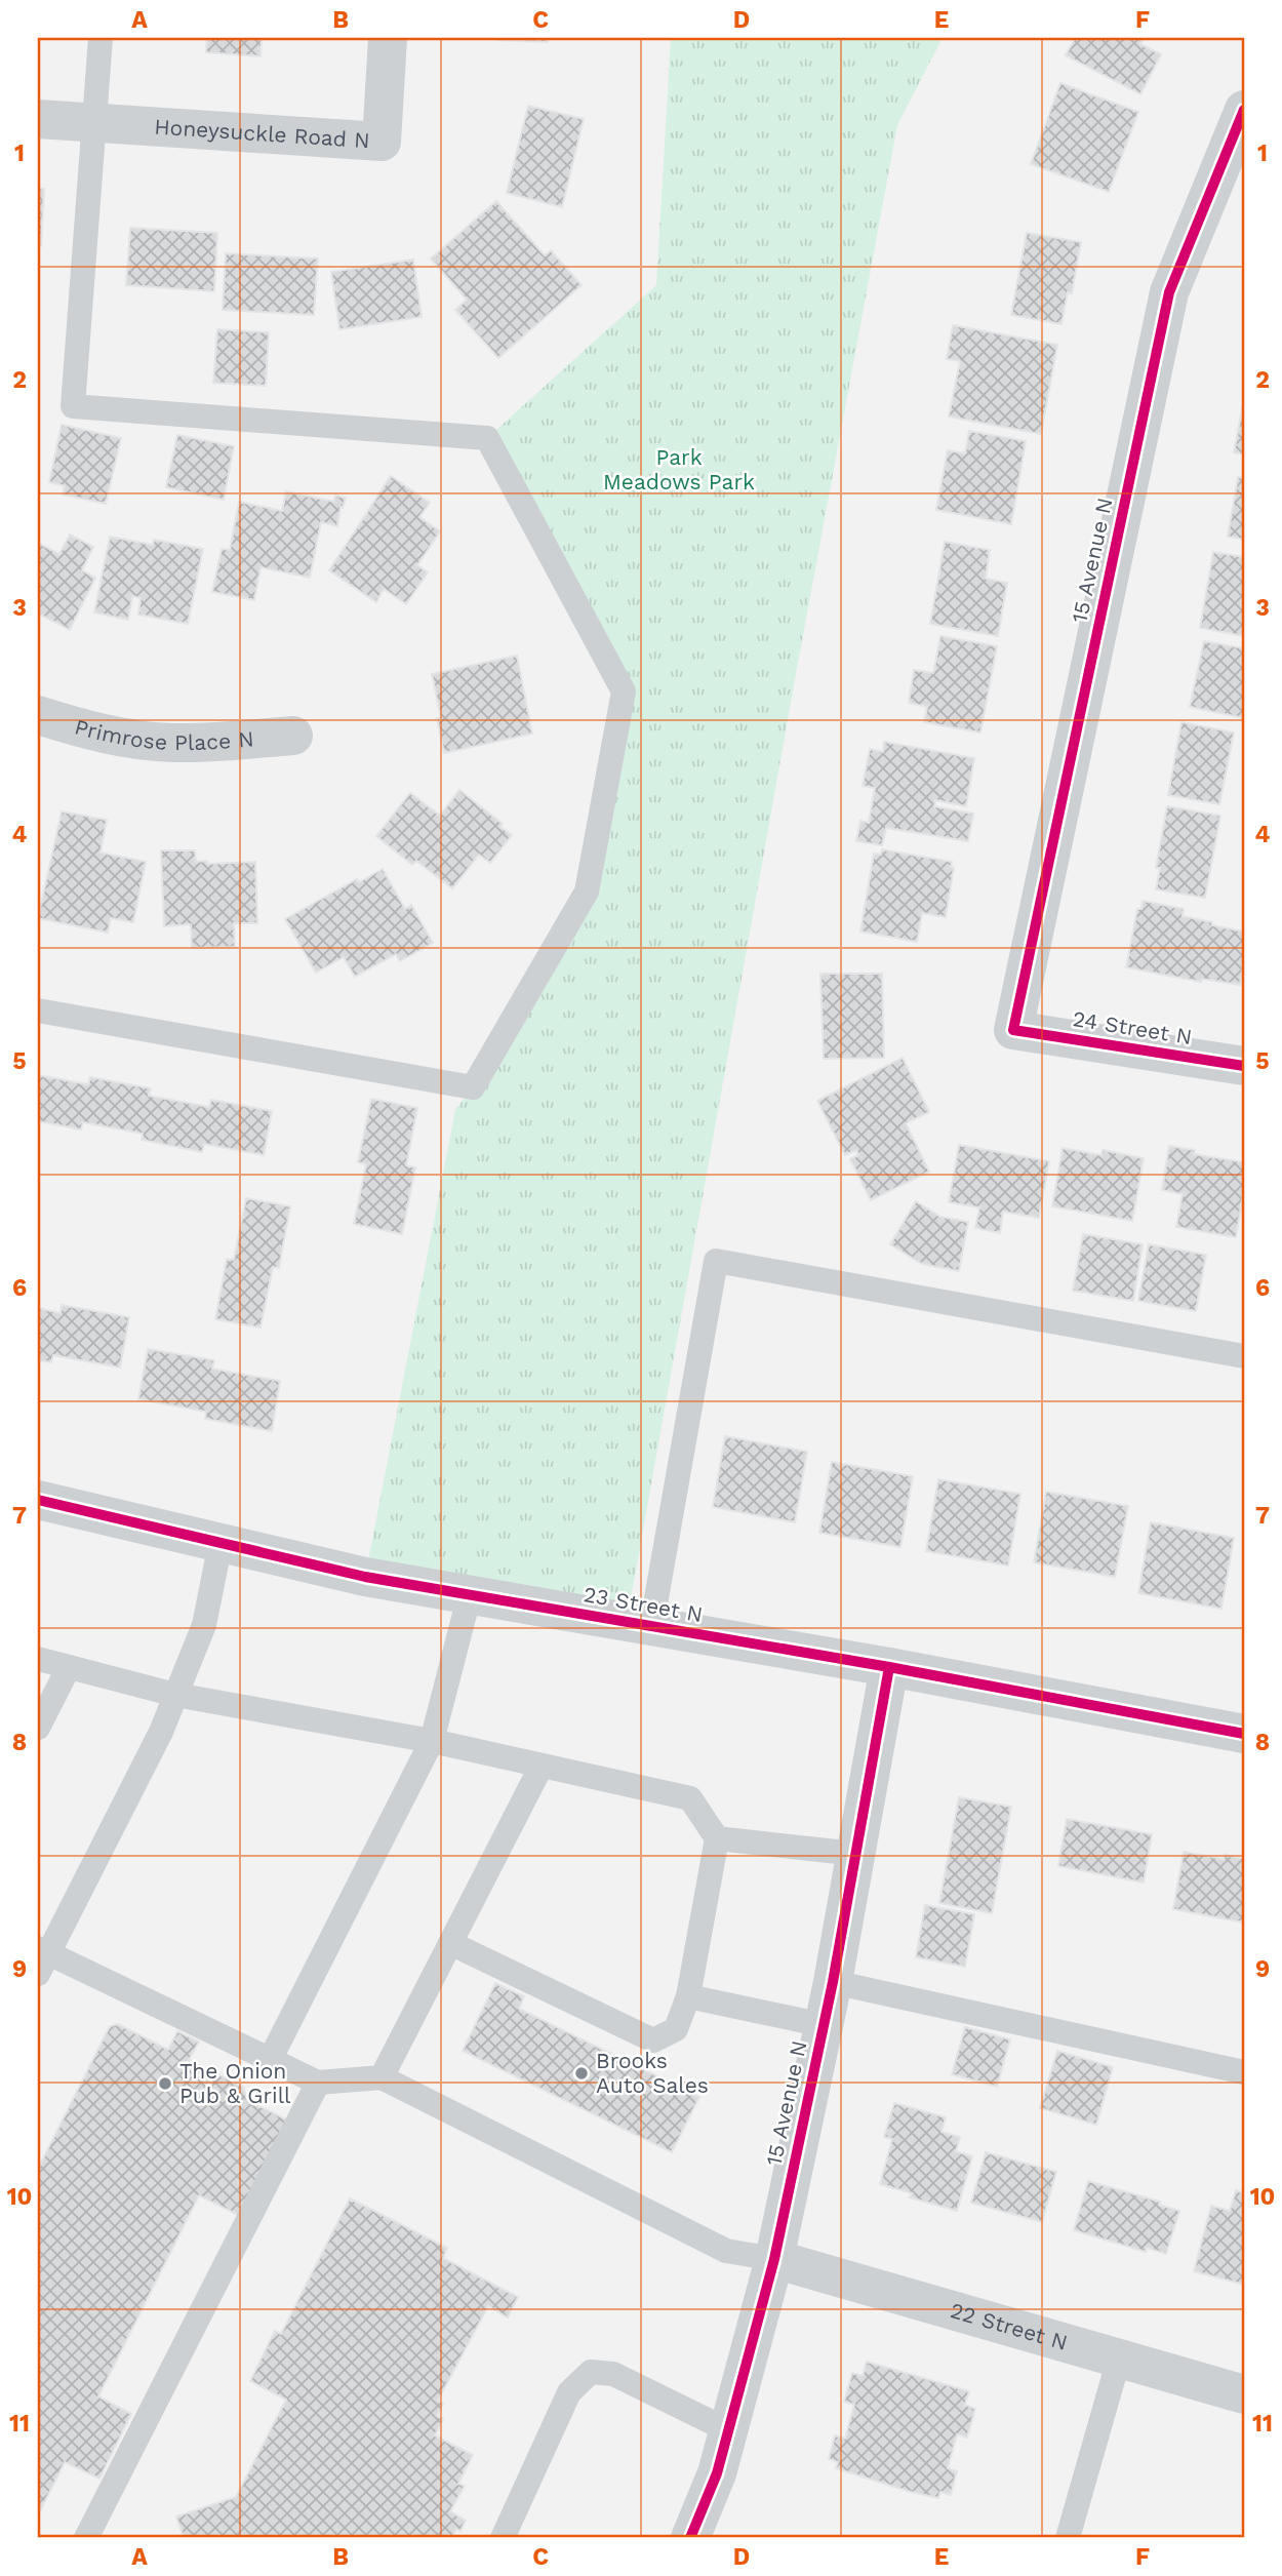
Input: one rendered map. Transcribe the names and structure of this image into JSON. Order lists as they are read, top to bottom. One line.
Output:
{"streets":{"street":["Honeysuckle Road N","15 Avenue N","Primrose Place N","24 Street N","23 Street N","22 Street N"]},"crossings":[["15 Avenue N","24 Street N"],["15 Avenue N","23 Street N"],["15 Avenue N","22 Street N"]],"parks":["Park Meadows Park"],"places":["Brooks Auto Sales","The Onion Pub & Grill"],"grid":{"columns":["A","B","C","D","E","F"],"rows":["1","2","3","4","5","6","7","8","9","10","11"]}}
